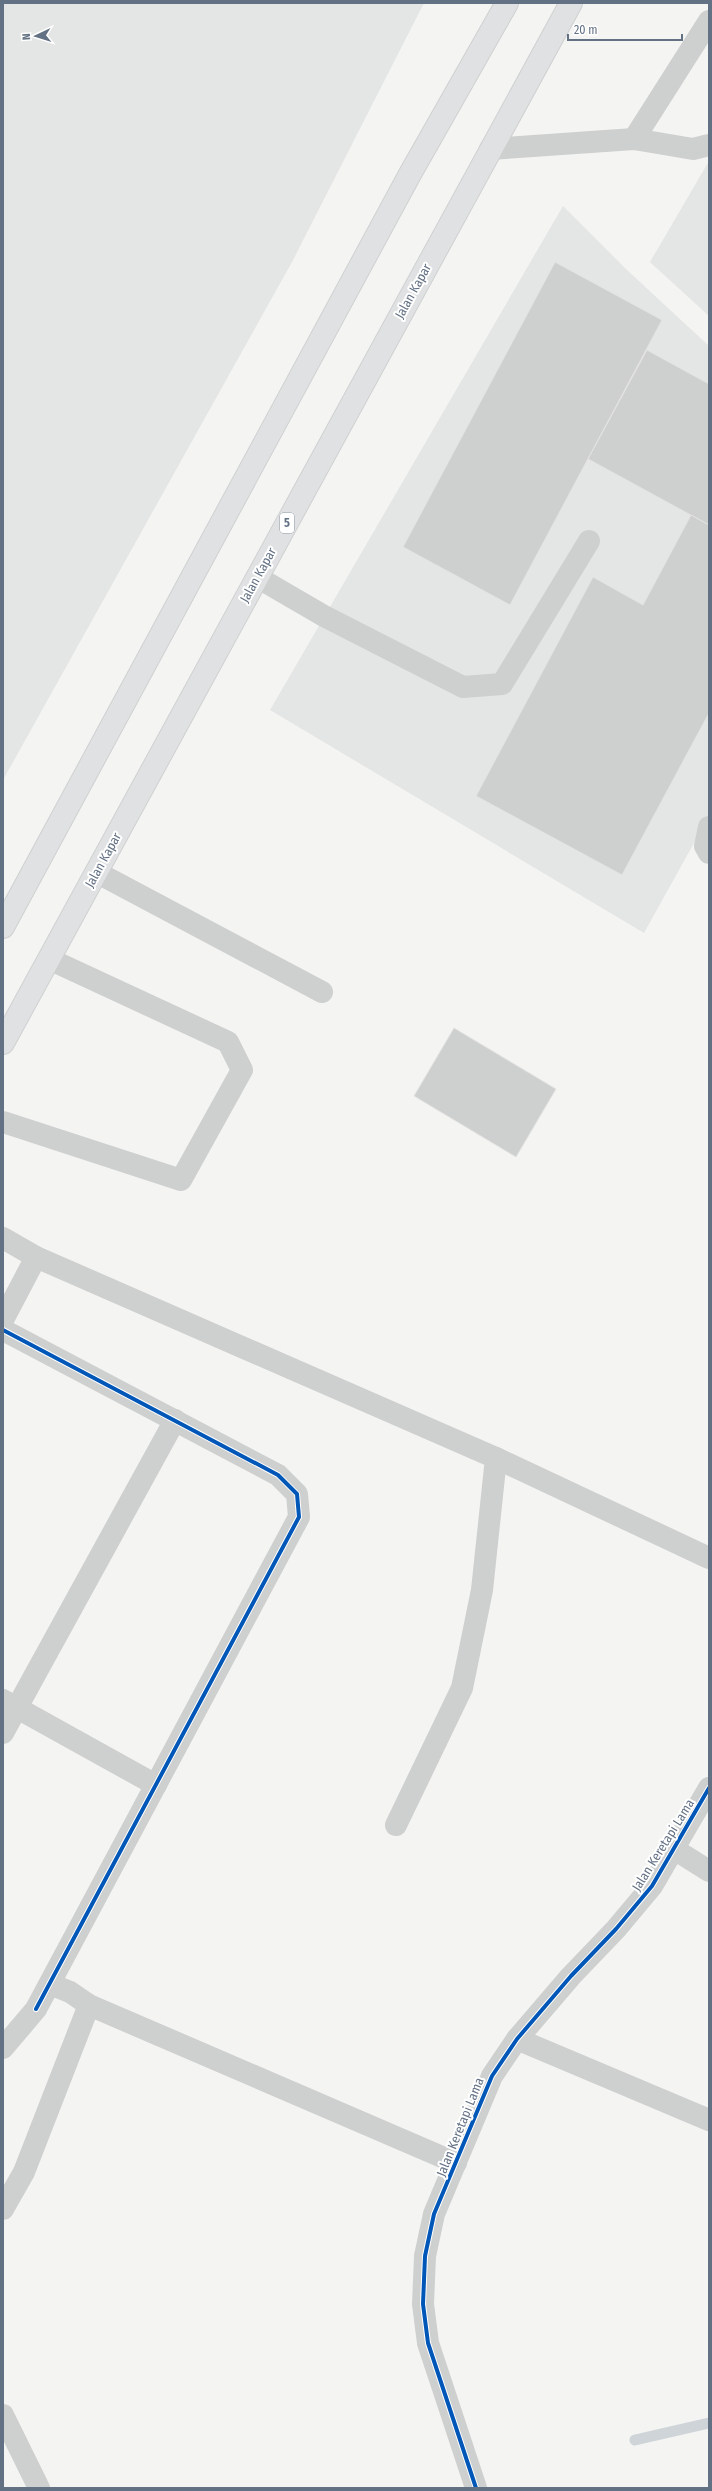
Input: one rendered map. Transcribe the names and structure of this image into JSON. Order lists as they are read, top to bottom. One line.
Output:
{"streets":{"highway":["Jalan Kapar","5"],"street":["Jalan Keretapi Lama"]},"scale_bar":"20 m","north":"left"}
